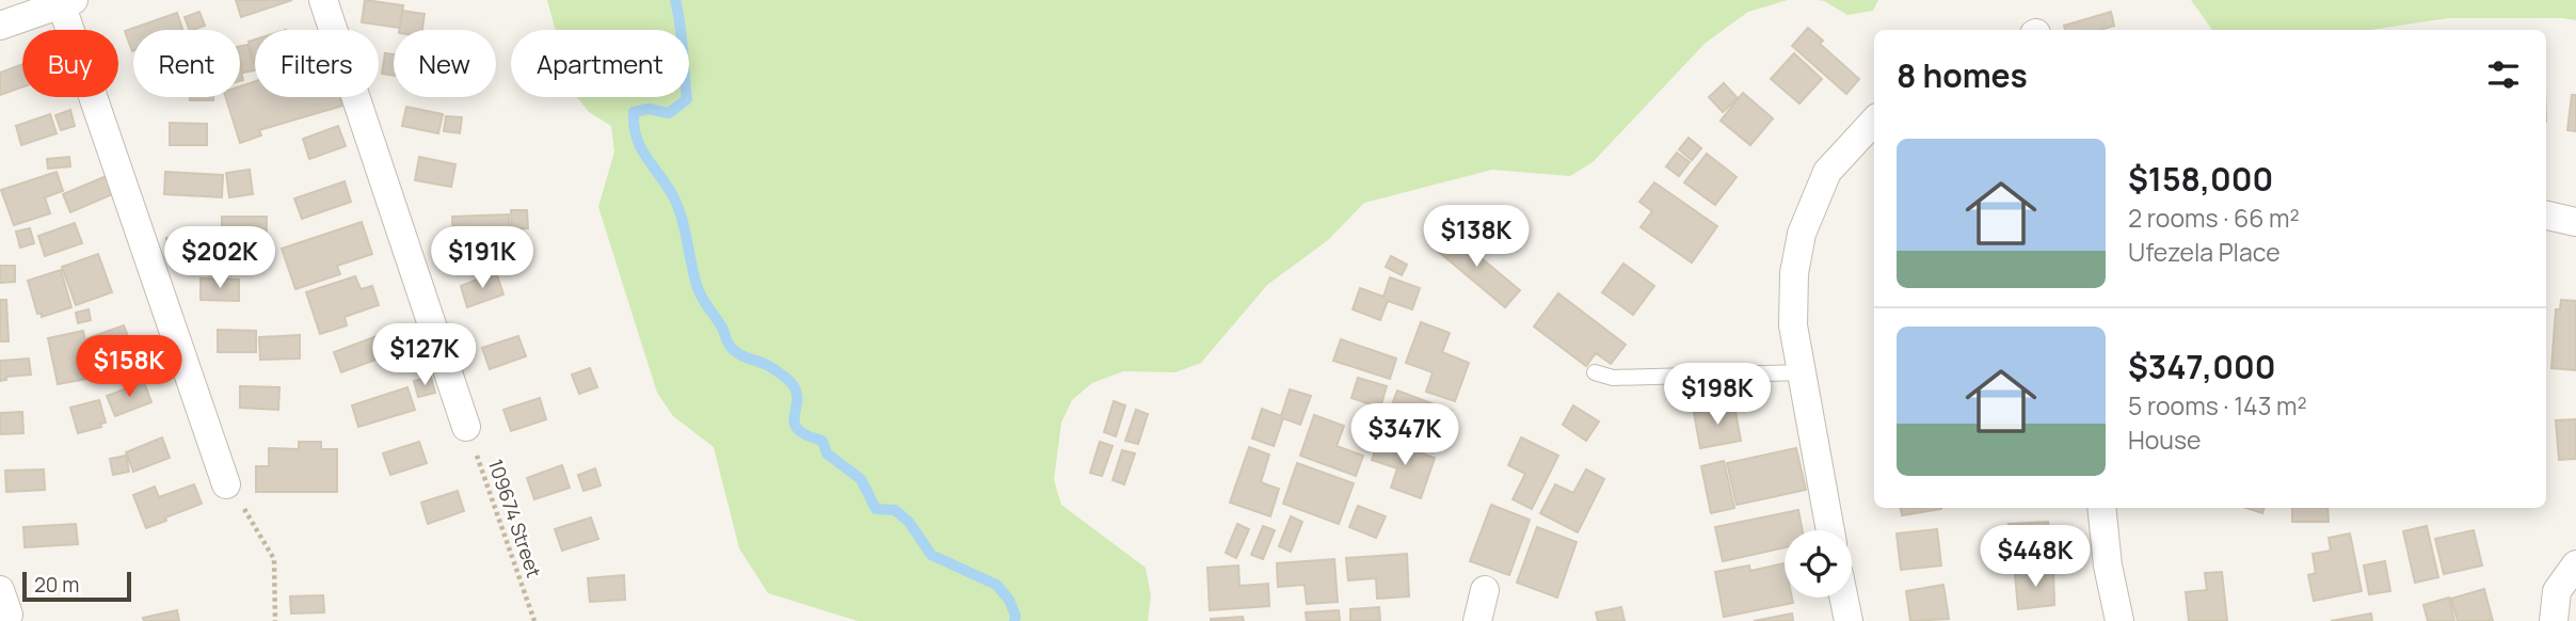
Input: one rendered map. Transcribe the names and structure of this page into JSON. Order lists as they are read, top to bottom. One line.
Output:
{"streets":{"path":["109674 Street"]},"scale_bar":"20 m","page":{"chip":["Buy","Rent","Filters","New","Apartment"],"heading":"8 homes","list":[{"name":"$158,000","note":"2 rooms · 66 m² · Ufezela Place"},{"name":"$347,000","note":"5 rooms · 143 m² · House"}],"price":["$138K","$202K","$191K","$127K","$158K","$198K","$347K","$448K"],"scale":"20 m"}}
